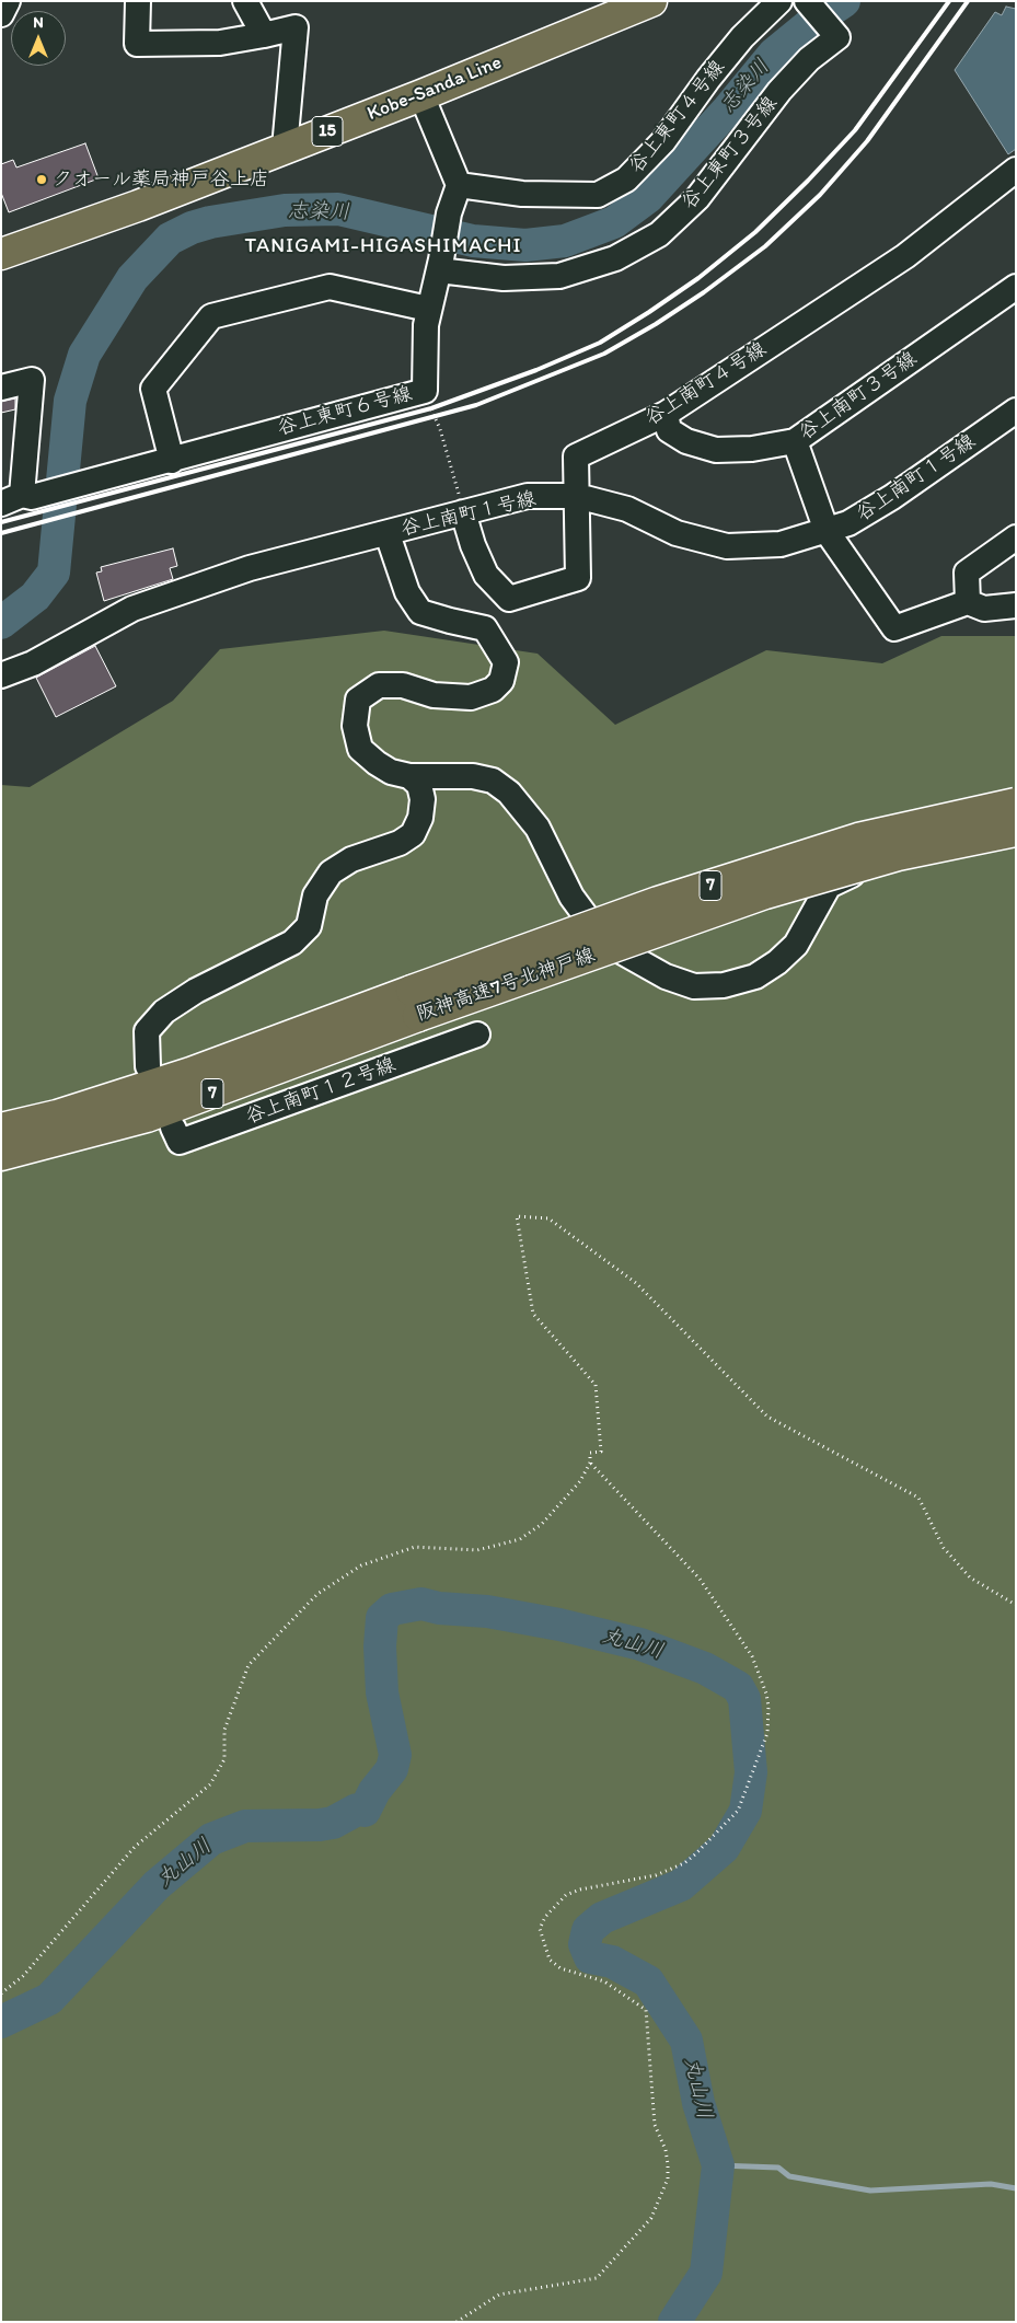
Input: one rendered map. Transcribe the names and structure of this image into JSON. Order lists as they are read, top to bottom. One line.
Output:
{"streets":{"main road":["Kobe-Sanda Line","15","7","阪神高速7号北神戸線"],"street":["谷上東町４号線","谷上東町３号線","谷上南町４号線","谷上南町３号線","谷上東町６号線","谷上南町１号線","谷上南町１２号線"]},"crossings":[["谷上東町４号線","谷上東町６号線"],["谷上東町３号線","谷上東町６号線"],["谷上南町４号線","谷上南町３号線"],["谷上南町４号線","谷上南町１号線"]],"districts":["TANIGAMI-HIGASHIMACHI"],"water":["志染川","丸山川"],"places":["クオール薬局神戸谷上店"],"north":"top"}
